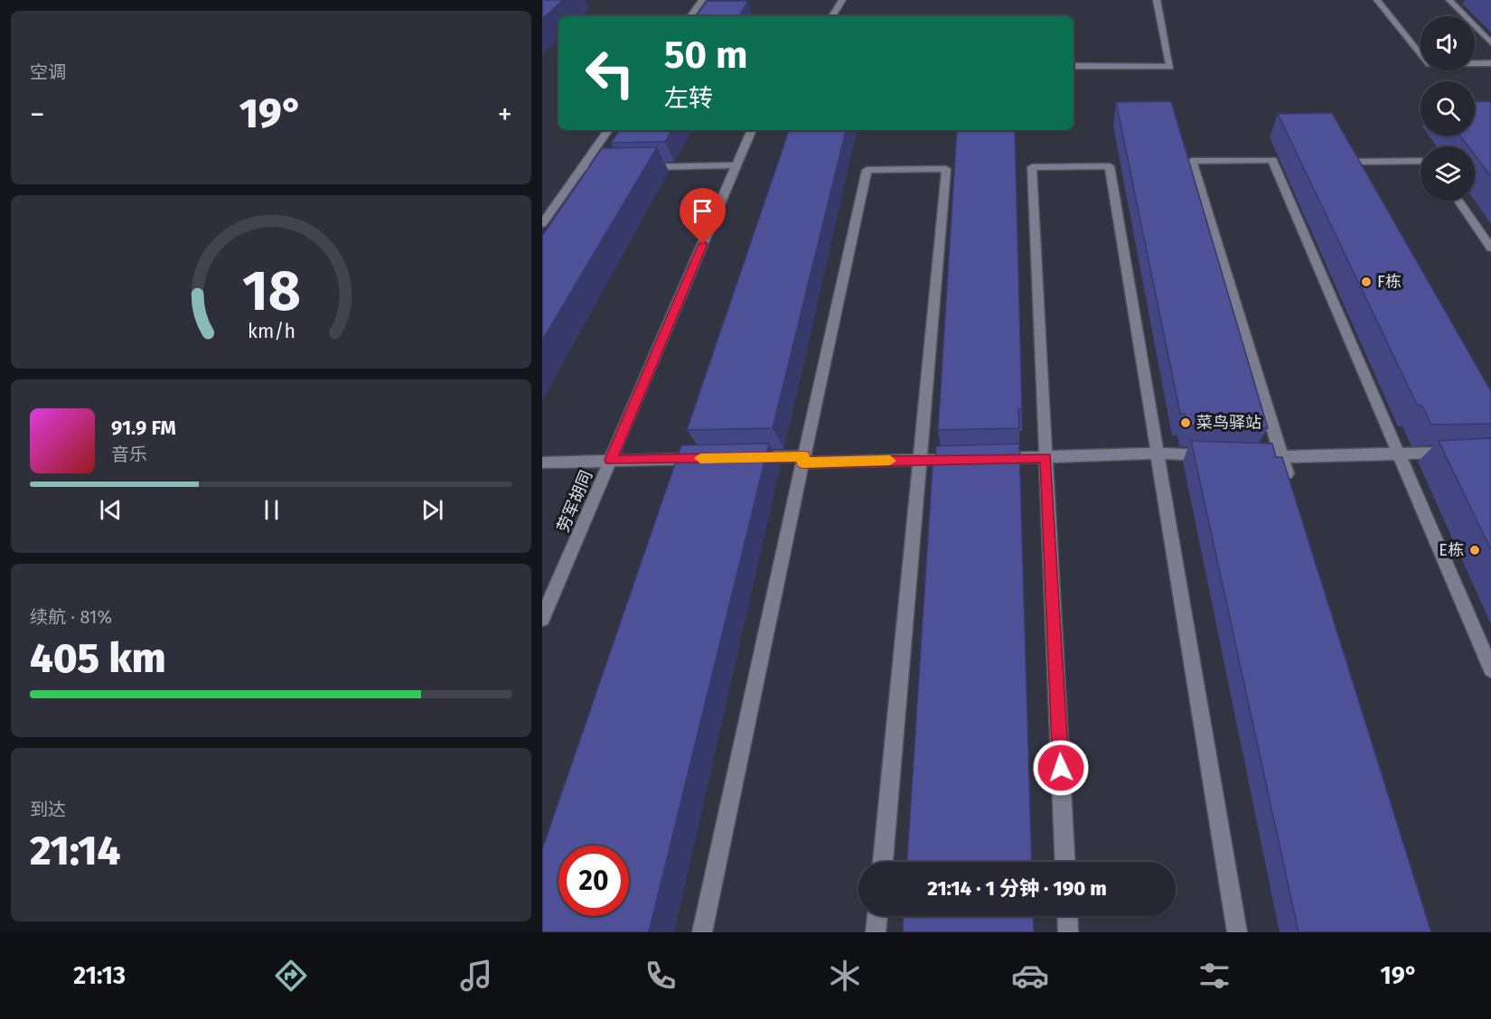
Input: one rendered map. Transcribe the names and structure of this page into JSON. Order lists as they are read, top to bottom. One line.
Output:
{"streets":{"street":["劳军胡同"]},"places":["F栋","菜鸟驿站","E栋"],"page":{"tile":["空调",["续航 · 81%","405 km"],["到达","21:14"]],"turn":["50 m","左转"],"heat":["−","19°","+"],"song":["91.9 FM","音乐"],"limit":"20","trip":"21:14 · 1 分钟 · 190 m","tabs":["21:13","19°"],"gauge":["18","km/h"]}}
